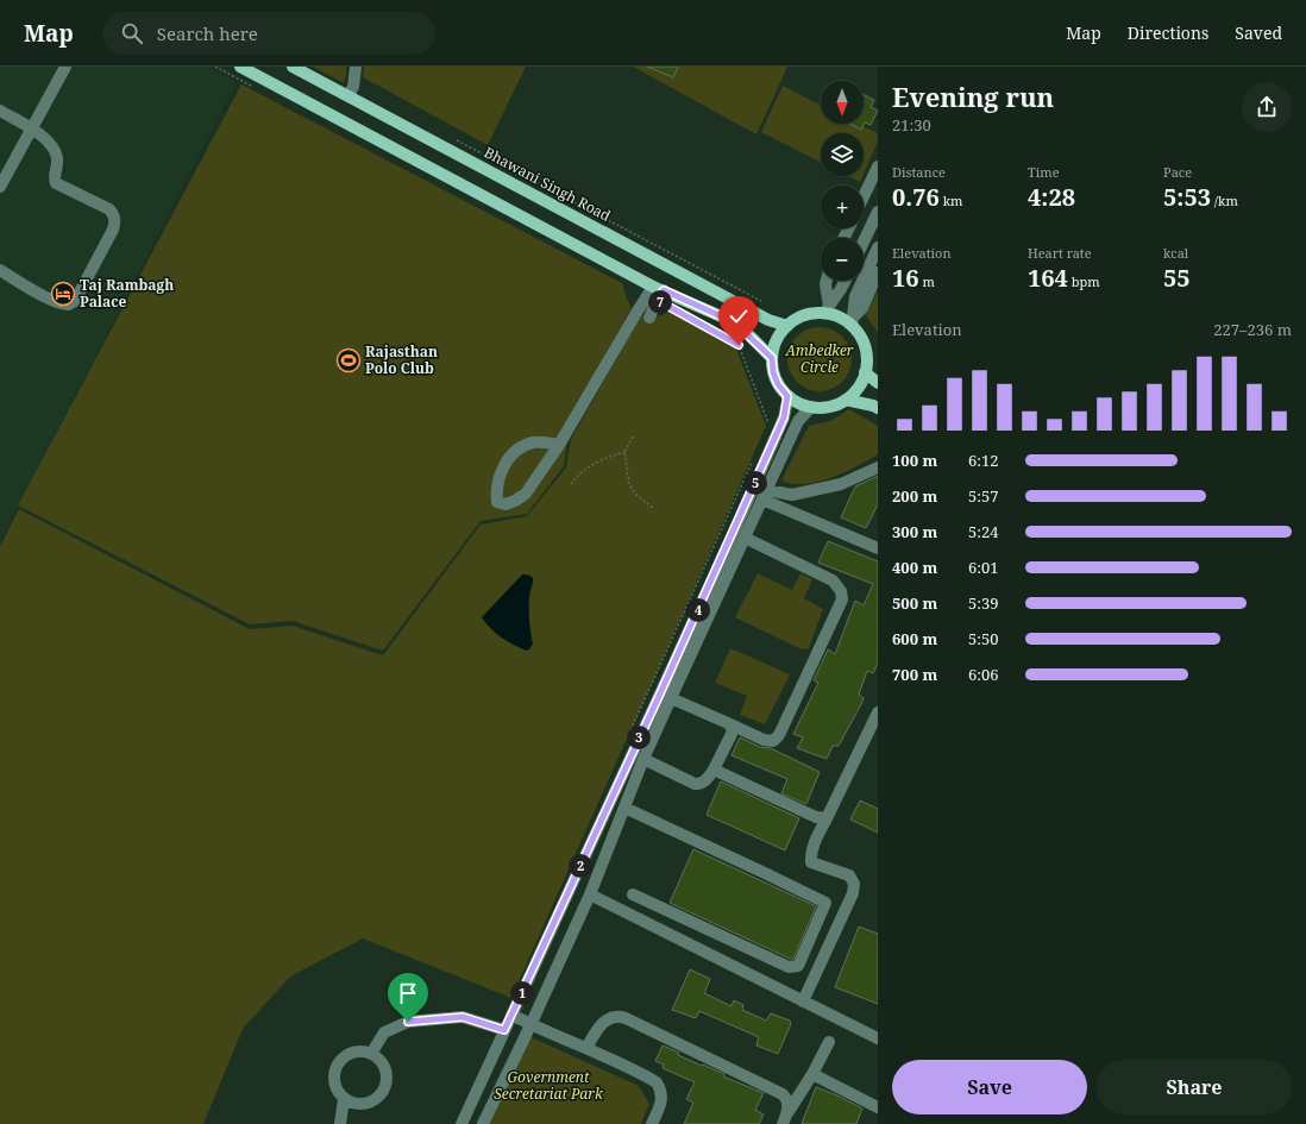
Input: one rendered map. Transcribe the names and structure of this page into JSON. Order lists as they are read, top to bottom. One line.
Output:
{"streets":{"main road":["Bhawani Singh Road"]},"parks":["Ambedker Circle","Government Secretariat Park"],"places":{"hotel":["Taj Rambagh Palace"],"sports":["Rajasthan Polo Club"]},"north":"bottom","page":{"header":"Map","search":"Search here","nav":["Map","Directions","Saved"],"heading":["Evening run","21:30"],"map_buttons":["+","−"],"stats":[["Distance","0.76 km"],["Time","4:28"],["Pace","5:53 /km"],["Elevation","16 m"],["Heart rate","164 bpm"],["kcal","55"]],"pins":["7","5","4","3","2","1"],"chart":["Elevation","227–236 m"],"list":[{"name":"100 m","note":"6:12"},{"name":"200 m","note":"5:57"},{"name":"300 m","note":"5:24"},{"name":"400 m","note":"6:01"},{"name":"500 m","note":"5:39"},{"name":"600 m","note":"5:50"},{"name":"700 m","note":"6:06"}],"buttons":["Save","Share"]}}
